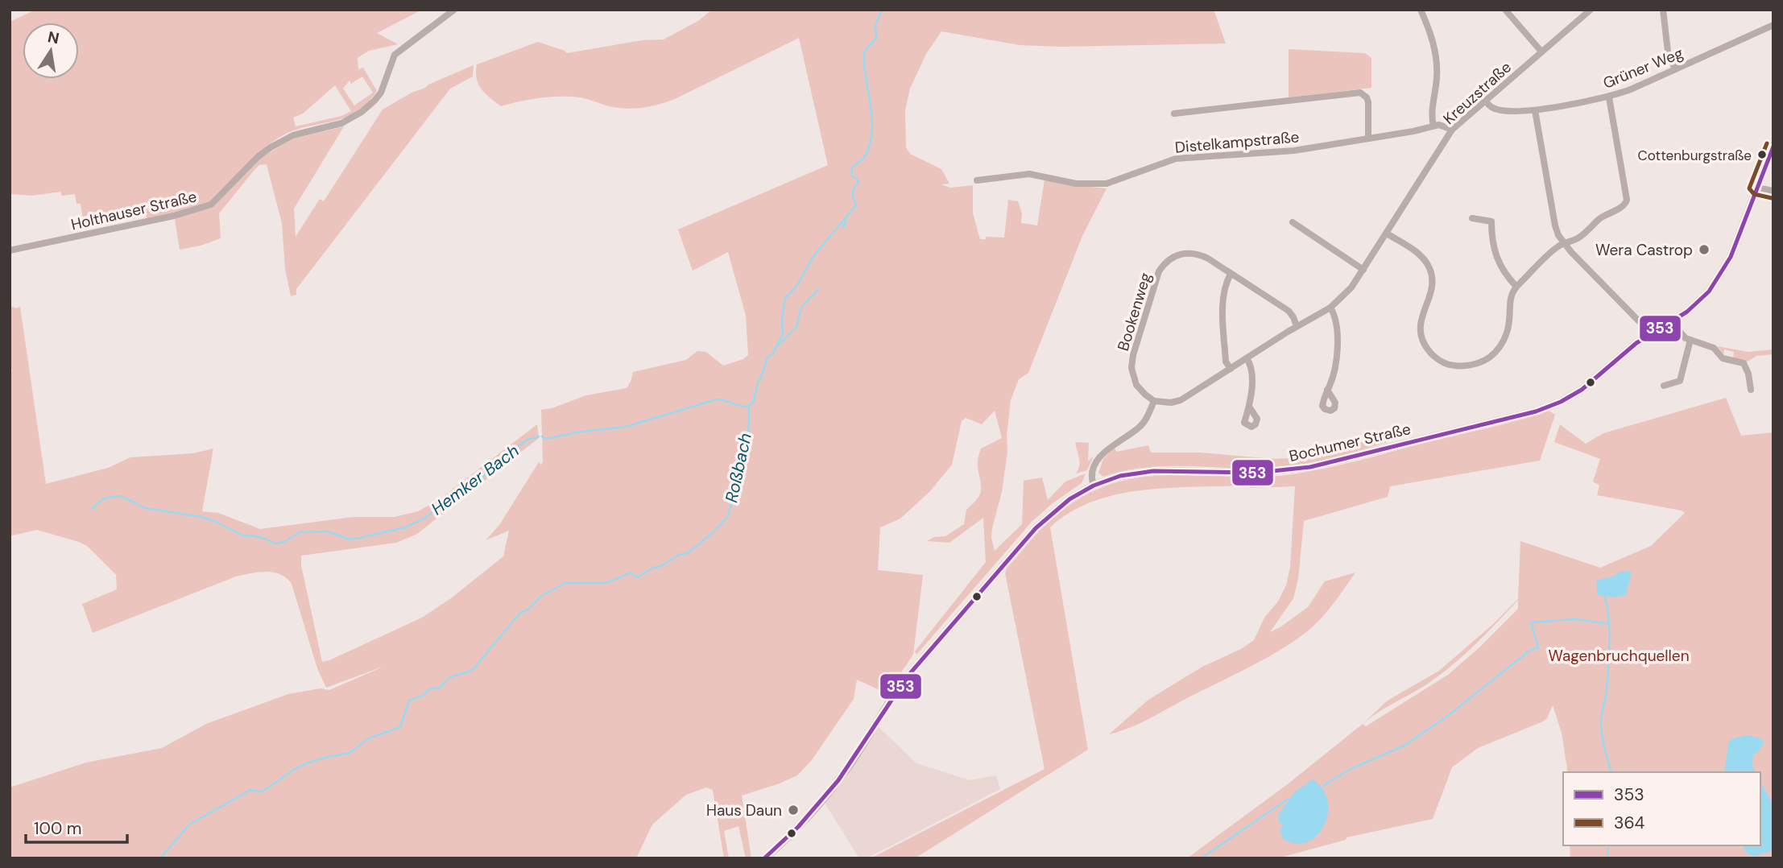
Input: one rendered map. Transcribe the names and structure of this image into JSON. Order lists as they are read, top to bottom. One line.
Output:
{"streets":{"main road":["Bochumer Straße"],"street":["Grüner Weg","Kreuzstraße","Distelkampstraße","Holthauser Straße","Bookenweg"]},"crossings":[["Grüner Weg","Kreuzstraße"],["Kreuzstraße","Bookenweg"]],"water":["Roßbach","Hemker Bach"],"parks":["Wagenbruchquellen"],"places":["Cottenburgstraße","Wera Castrop","Haus Daun"],"lines":["transit line 364","transit line 353"],"legend":["353","364"],"scale_bar":"100 m","north":"top"}
